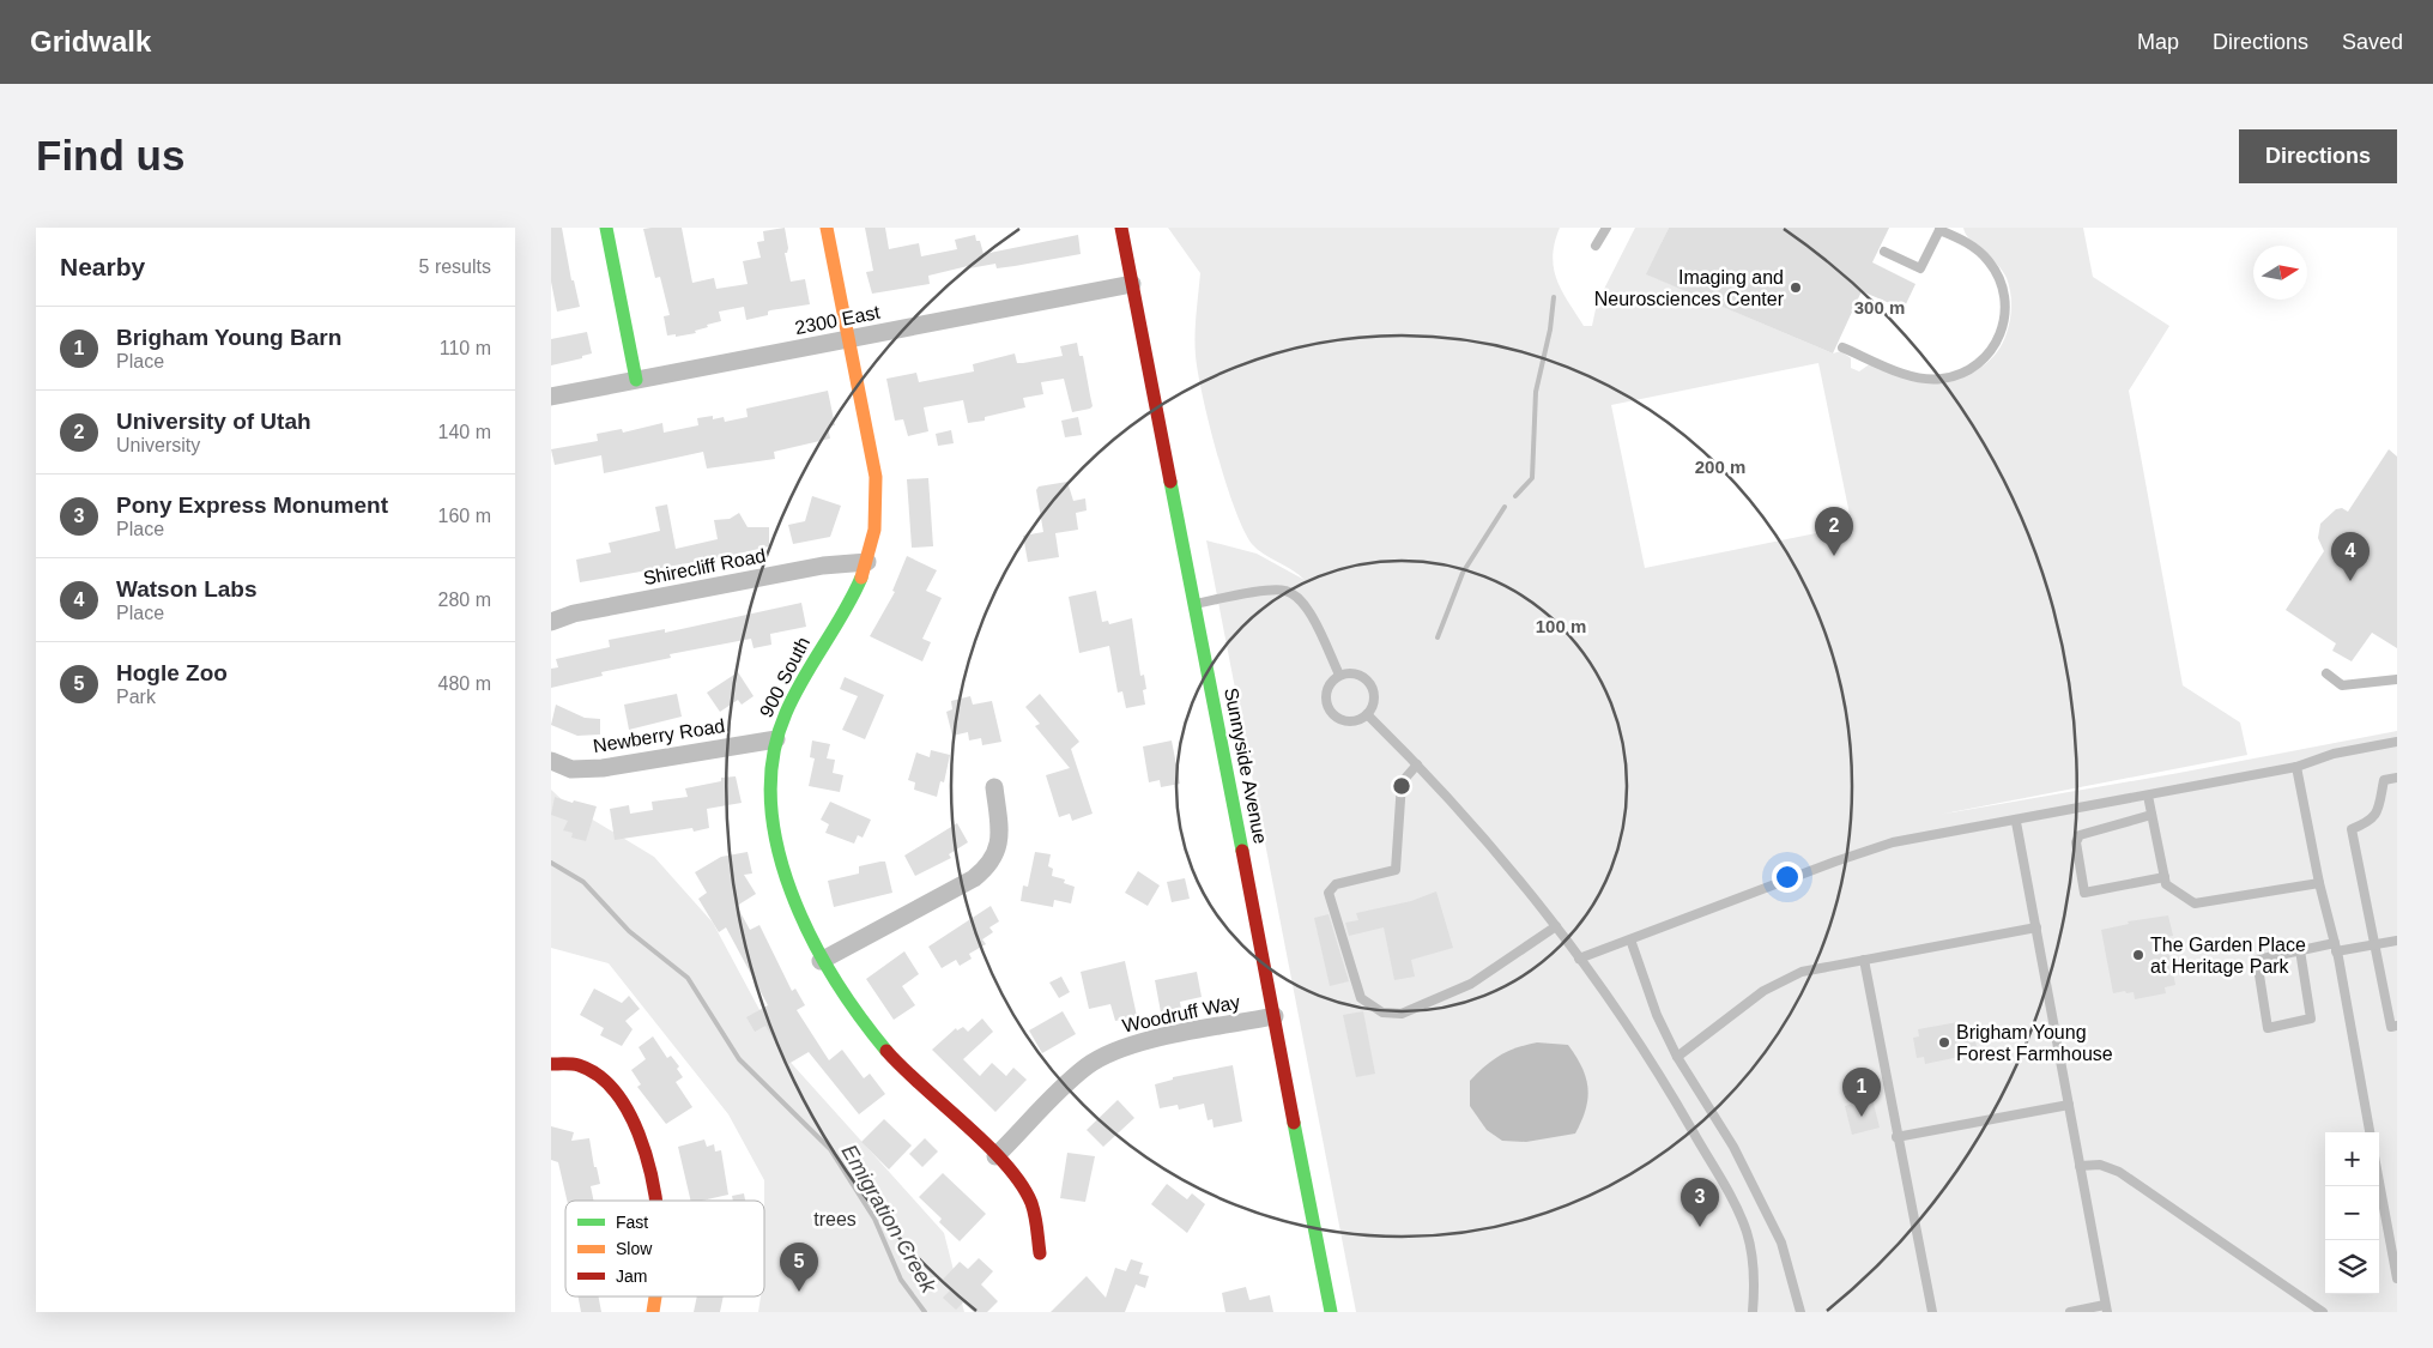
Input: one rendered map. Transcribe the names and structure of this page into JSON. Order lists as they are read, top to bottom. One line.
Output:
{"streets":{"street":["2300 East","Shirecliff Road","900 South","Newberry Road","Sunnyside Avenue","Woodruff Way"]},"crossings":[["2300 East","900 South"],["2300 East","Sunnyside Avenue"],["Shirecliff Road","900 South"],["900 South","Newberry Road"],["900 South","Woodruff Way"],["Sunnyside Avenue","Woodruff Way"]],"water":["Emigration Creek"],"parks":["trees"],"places":["Imaging and Neurosciences Center","The Garden Place at Heritage Park","Brigham Young Forest Farmhouse"],"legend":["Fast","Slow","Jam"],"north":"right","page":{"header":"Gridwalk","nav":["Map","Directions","Saved"],"buttons":"Directions","title":"Find us","heading":["Nearby","5 results"],"list":[{"mark":"1","name":"Brigham Young Barn","note":"Place","value":"110 m"},{"mark":"2","name":"University of Utah","note":"University","value":"140 m"},{"mark":"3","name":"Pony Express Monument","note":"Place","value":"160 m"},{"mark":"4","name":"Watson Labs","note":"Place","value":"280 m"},{"mark":"5","name":"Hogle Zoo","note":"Park","value":"480 m"}],"pins":["2","4","1","3","5"],"map_buttons":["+","−"]},"rings":["300 m","200 m","100 m"]}
